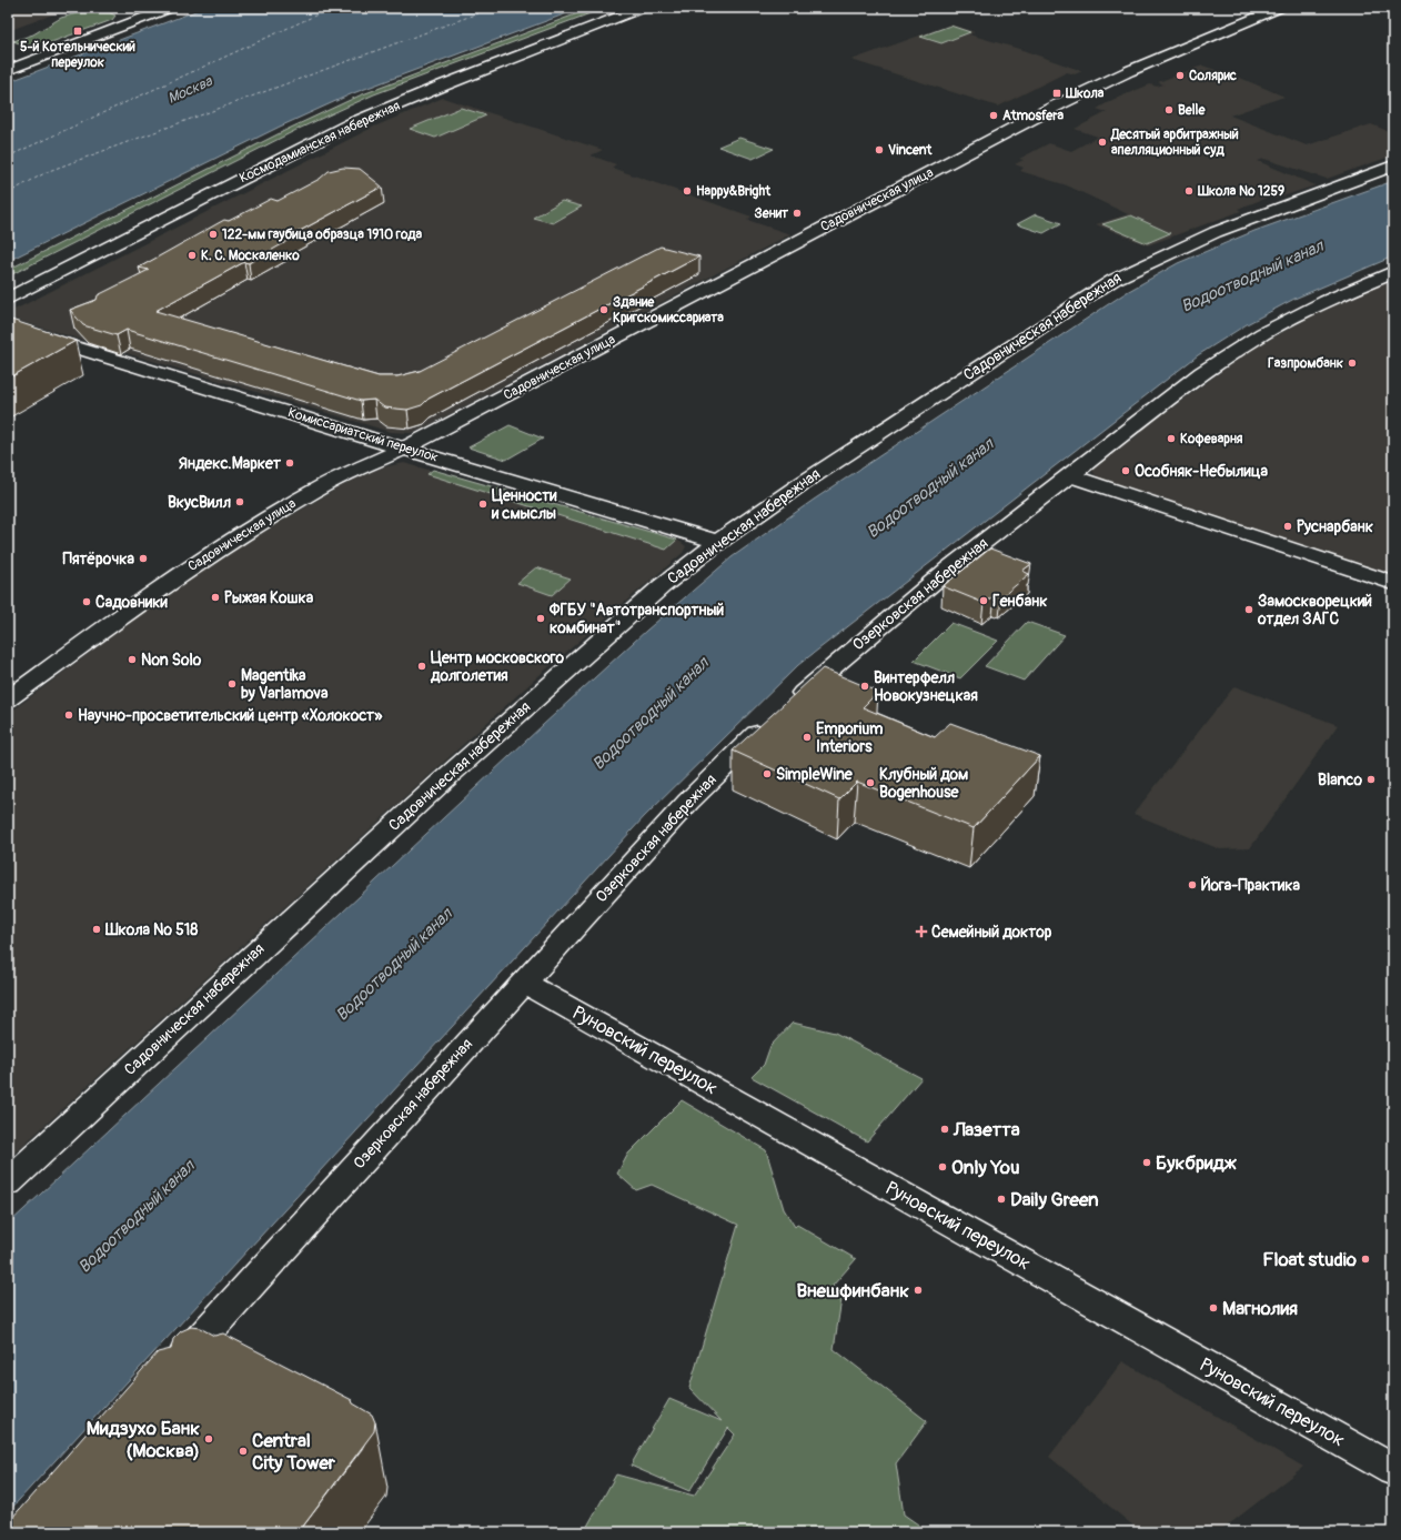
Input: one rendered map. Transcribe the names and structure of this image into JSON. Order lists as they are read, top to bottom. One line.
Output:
{"streets":{"street":["Космодамианская набережная","Садовническая улица","Садовническая набережная","Комиссариатский переулок","Озерковская набережная","Руновский переулок"]},"crossings":[["Садовническая улица","Комиссариатский переулок"],["Садовническая набережная","Комиссариатский переулок"],["Озерковская набережная","Руновский переулок"]],"water":["Москва","Водоотводный канал"],"places":{"transit":["5-й Котельнический переулок","Школа"],"other":["Солярис","Belle","Atmosfera","Десятый арбитражный апелляционный суд","Vincent","Happy&Bright","Школа № 1259","Зенит","122-мм гаубица образца 1910 года","К. С. Москаленко","Здание Кригскомиссариата","Газпромбанк","Кофеварня","Яндекс.Маркет","Особняк-Небылица","ВкусВилл","Ценности и смыслы","Руснарбанк","Пятёрочка","Рыжая Кошка","Генбанк","Садовники","Замоскворецкий отдел ЗАГС","ФГБУ \"Автотранспортный комбинат\"","Non Solo","Центр московского долголетия","Magentika by Varlamova","Винтерфелл Новокузнецкая","Научно-просветительский центр «Холокост»","Emporium Interiors","SimpleWine","Blanco","Клубный дом Bogenhouse","Йога-Практика","Школа № 518","Лазетта","Букбридж","Only You","Daily Green","Float studio","Внешфинбанк","Магнолия","Мидзухо Банк (Москва)","Central City Tower"],"health":["Семейный доктор"]}}
